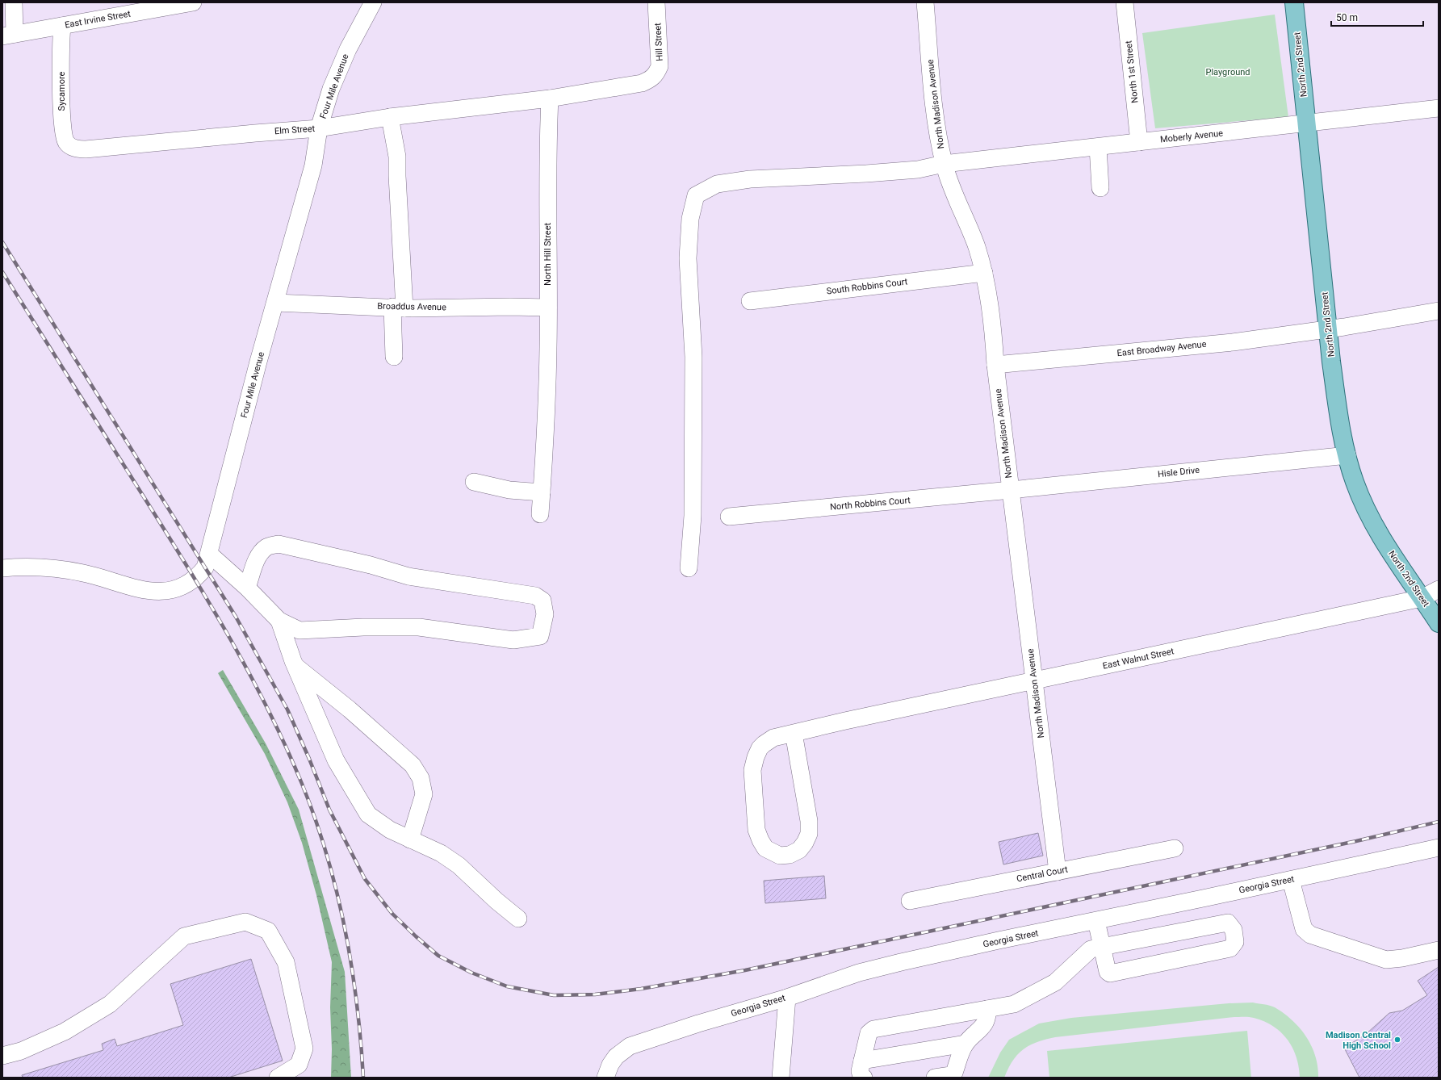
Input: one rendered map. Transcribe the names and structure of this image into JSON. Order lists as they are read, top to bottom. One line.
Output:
{"streets":{"main road":["North 2nd Street"],"street":["East Irvine Street","Hill Street","North 1st Street","Four Mile Avenue","Sycamore","North Madison Avenue","Elm Street","Moberly Avenue","North Hill Street","South Robbins Court","Broaddus Avenue","East Broadway Avenue","Hisle Drive","North Robbins Court","East Walnut Street","Central Court","Georgia Street"]},"crossings":[["East Irvine Street","Sycamore"],["Hill Street","Elm Street"],["Hill Street","North Hill Street"],["North 2nd Street","Moberly Avenue"],["North 2nd Street","East Broadway Avenue"],["North 2nd Street","Hisle Drive"],["North 2nd Street","East Walnut Street"],["North 1st Street","Moberly Avenue"],["Four Mile Avenue","Elm Street"],["Four Mile Avenue","Broaddus Avenue"],["Sycamore","Elm Street"],["North Madison Avenue","Moberly Avenue"],["North Madison Avenue","South Robbins Court"],["North Madison Avenue","East Broadway Avenue"],["North Madison Avenue","Hisle Drive"],["North Madison Avenue","North Robbins Court"],["North Madison Avenue","East Walnut Street"],["North Madison Avenue","Central Court"],["Elm Street","North Hill Street"],["North Hill Street","Broaddus Avenue"],["Hisle Drive","North Robbins Court"]],"parks":["Playground"],"places":["Madison Central High School"],"scale_bar":"50 m"}
